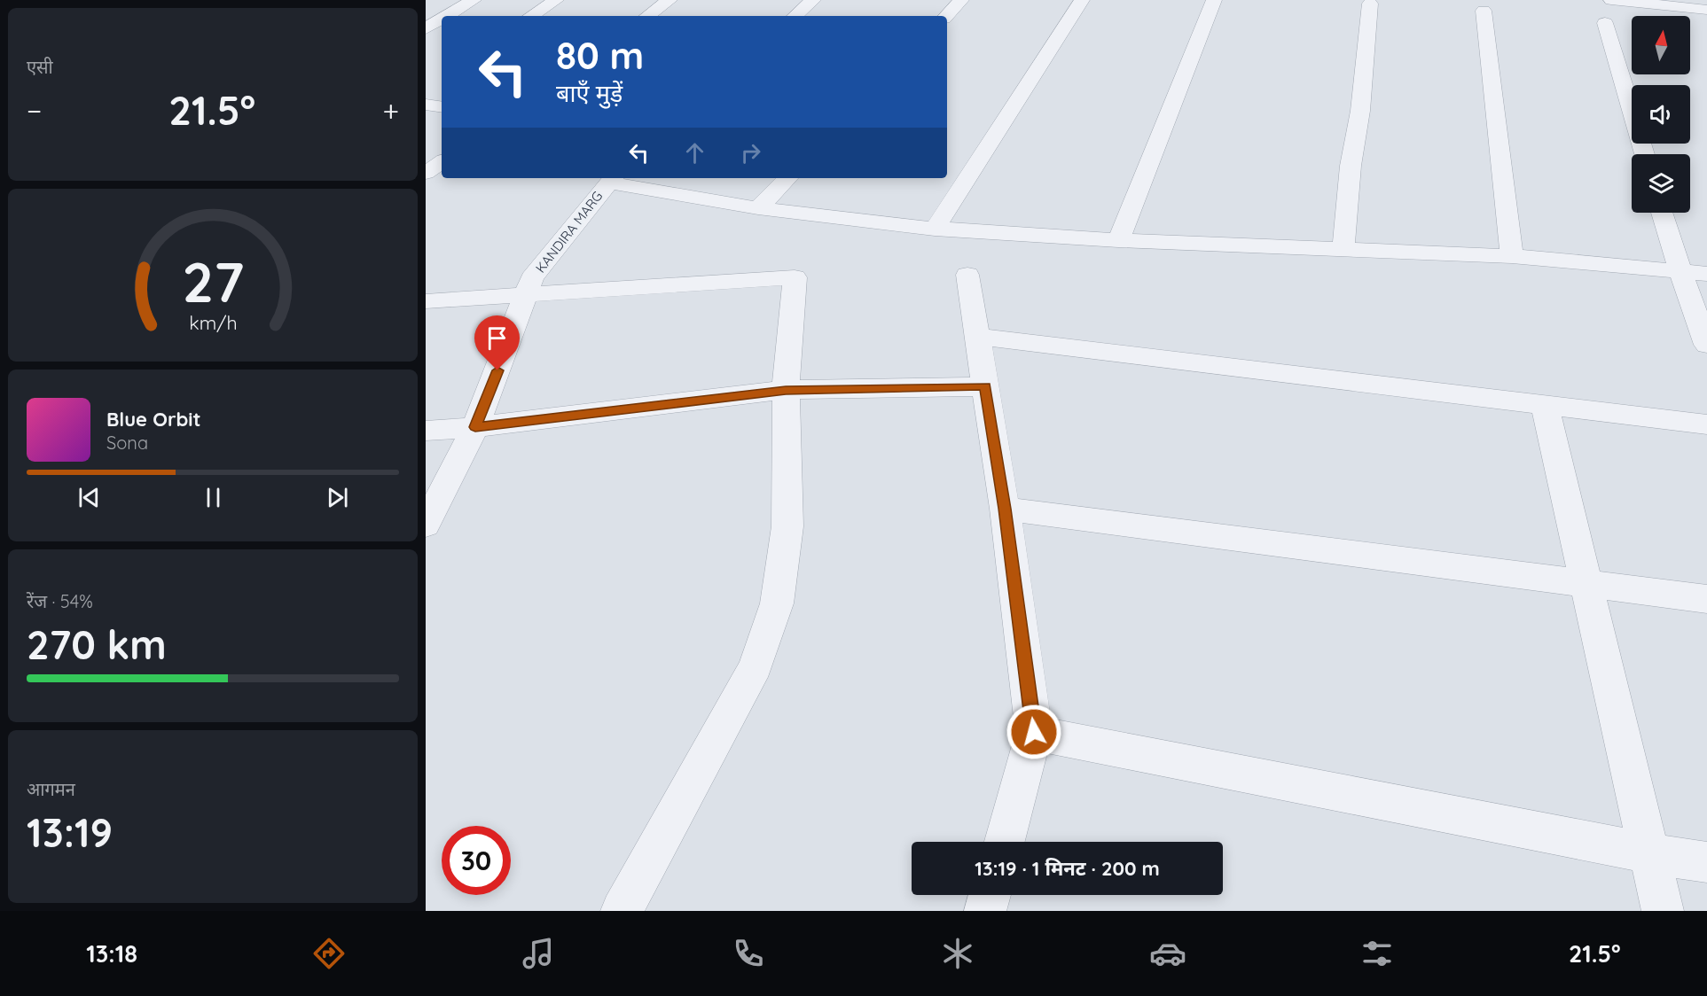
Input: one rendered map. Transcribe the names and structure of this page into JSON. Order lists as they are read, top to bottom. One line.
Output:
{"streets":{"street":["KANDIRA MARG"]},"north":"top","page":{"tile":["एसी",["रेंज · 54%","270 km"],["आगमन","13:19"]],"turn":["80 m","बाएँ मुड़ें"],"heat":["−","21.5°","+"],"song":["Blue Orbit","Sona"],"limit":"30","trip":"13:19 · 1 मिनट · 200 m","tabs":["13:18","21.5°"],"gauge":["27","km/h"]}}
